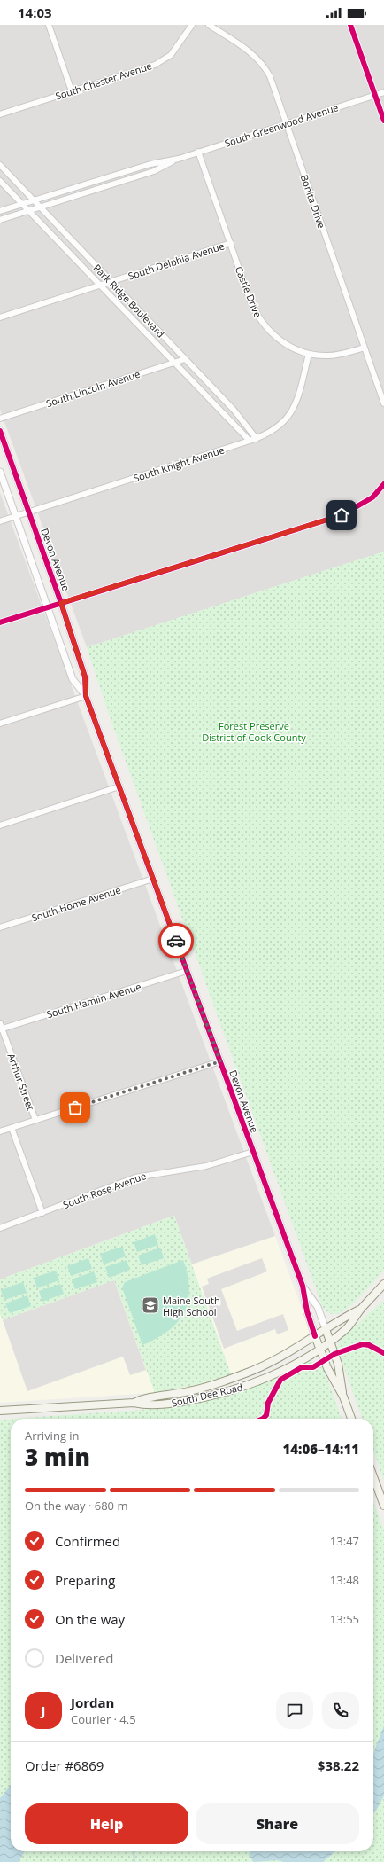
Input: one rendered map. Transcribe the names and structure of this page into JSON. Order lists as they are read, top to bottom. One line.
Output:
{"streets":{"main road":["Devon Avenue","South Dee Road"],"street":["South Chester Avenue","South Greenwood Avenue","Bonita Drive","South Delphia Avenue","Castle Drive","Park Ridge Boulevard","South Lincoln Avenue","South Knight Avenue","South Home Avenue","South Hamlin Avenue","Arthur Street","South Rose Avenue"]},"crossings":[["South Greenwood Avenue","Bonita Drive"],["South Greenwood Avenue","Castle Drive"],["South Greenwood Avenue","Park Ridge Boulevard"],["Bonita Drive","Castle Drive"],["South Delphia Avenue","Castle Drive"],["South Delphia Avenue","Park Ridge Boulevard"],["Castle Drive","South Knight Avenue"],["Park Ridge Boulevard","South Lincoln Avenue"],["Park Ridge Boulevard","South Knight Avenue"],["South Knight Avenue","Devon Avenue"],["Devon Avenue","South Home Avenue"],["Devon Avenue","South Hamlin Avenue"],["Devon Avenue","South Rose Avenue"],["Devon Avenue","South Dee Road"],["South Hamlin Avenue","Arthur Street"]],"parks":["Forest Preserve District of Cook County"],"places":{"school or university":["Maine South High School"]},"page":{"status":"14:03","heading":["3 min","Arriving in","14:06–14:11"],"panel":["Jordan","Courier · 4.5","Order #6869","$38.22"],"bar":"On the way · 680 m","list":[["Confirmed","13:47"],["Preparing","13:48"],["On the way","13:55"],"Delivered"],"round":"J","buttons":["Help","Share"]}}
